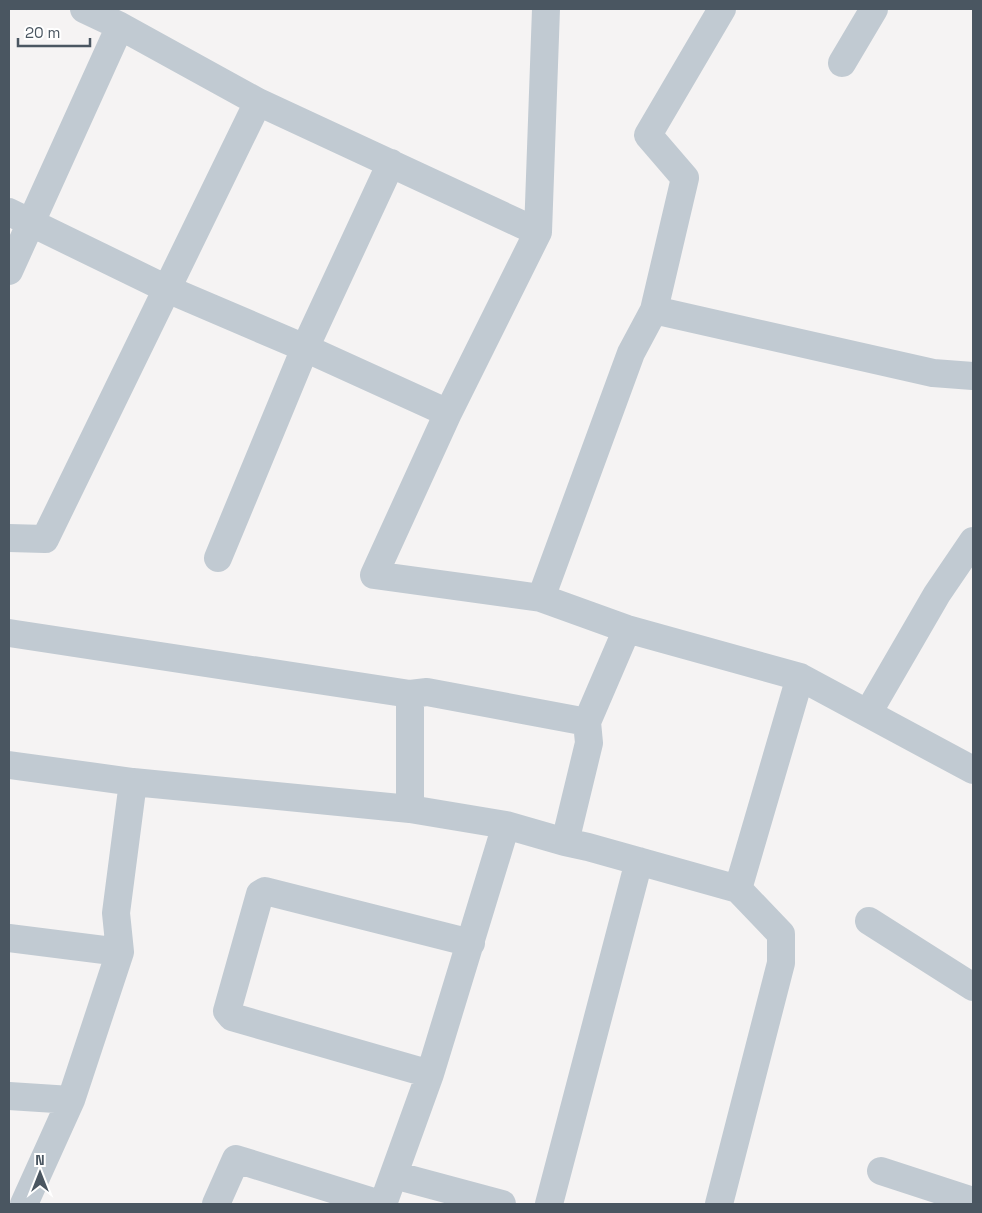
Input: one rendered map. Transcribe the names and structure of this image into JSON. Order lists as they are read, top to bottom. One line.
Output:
{"scale_bar":"20 m","north":"top"}
